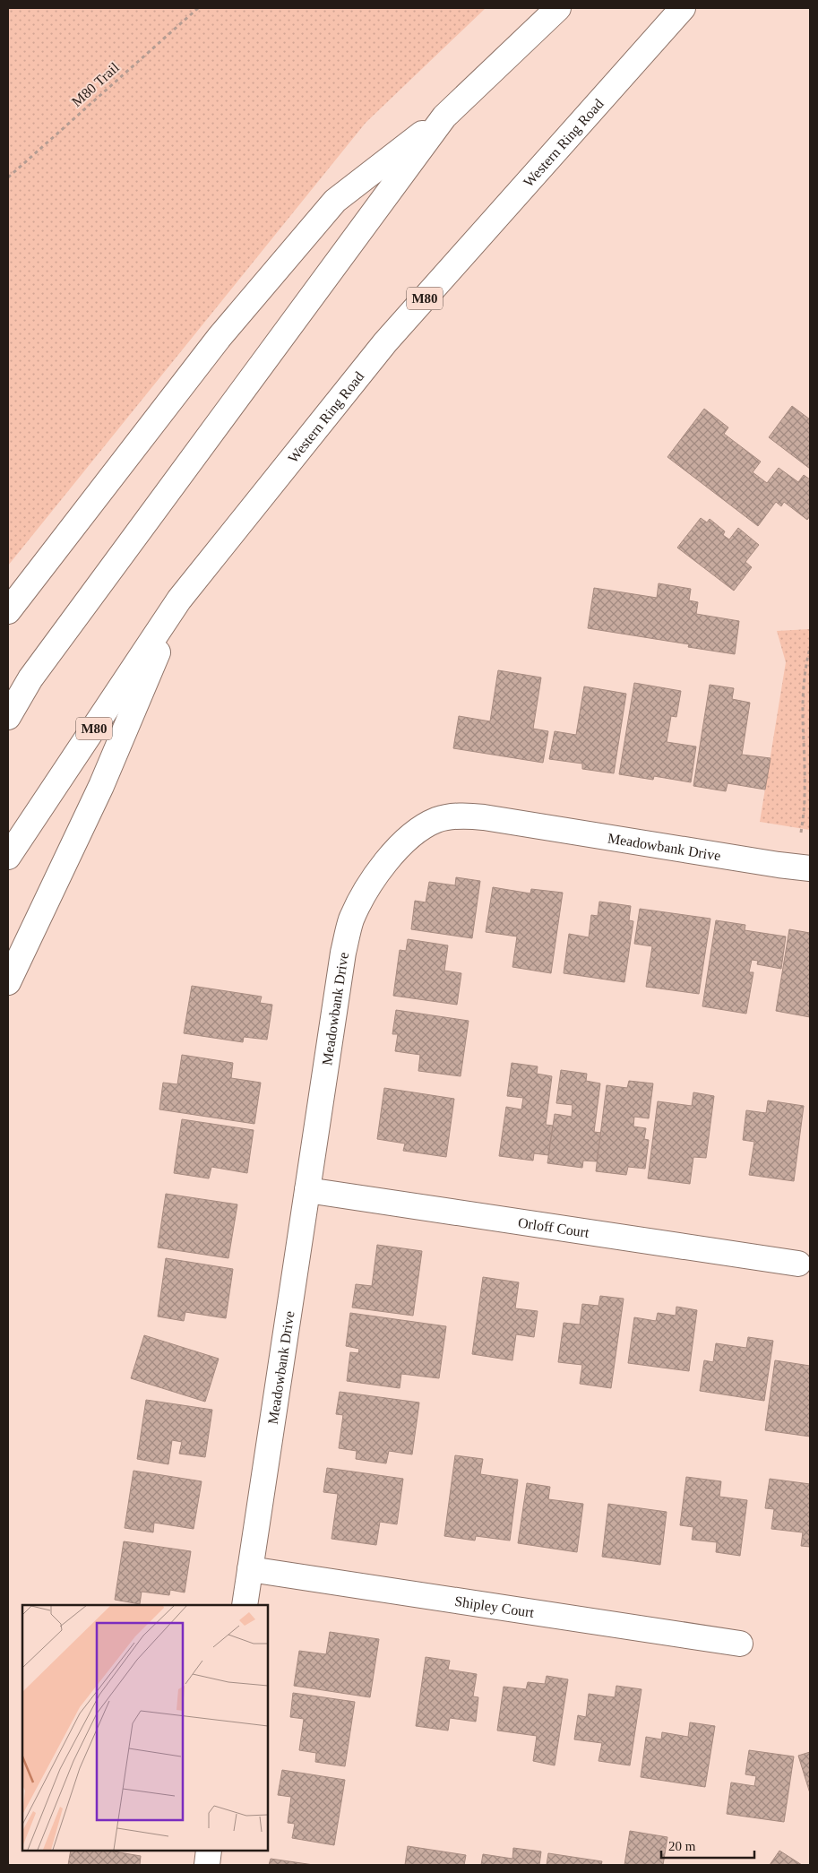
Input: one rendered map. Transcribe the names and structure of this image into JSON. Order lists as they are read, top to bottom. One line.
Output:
{"streets":{"main road":["Western Ring Road","M80","Meadowbank Drive","Orloff Court","Shipley Court"],"path":["M80 Trail"]},"crossings":[["Meadowbank Drive","Orloff Court"],["Meadowbank Drive","Shipley Court"]],"scale_bar":"20 m"}
